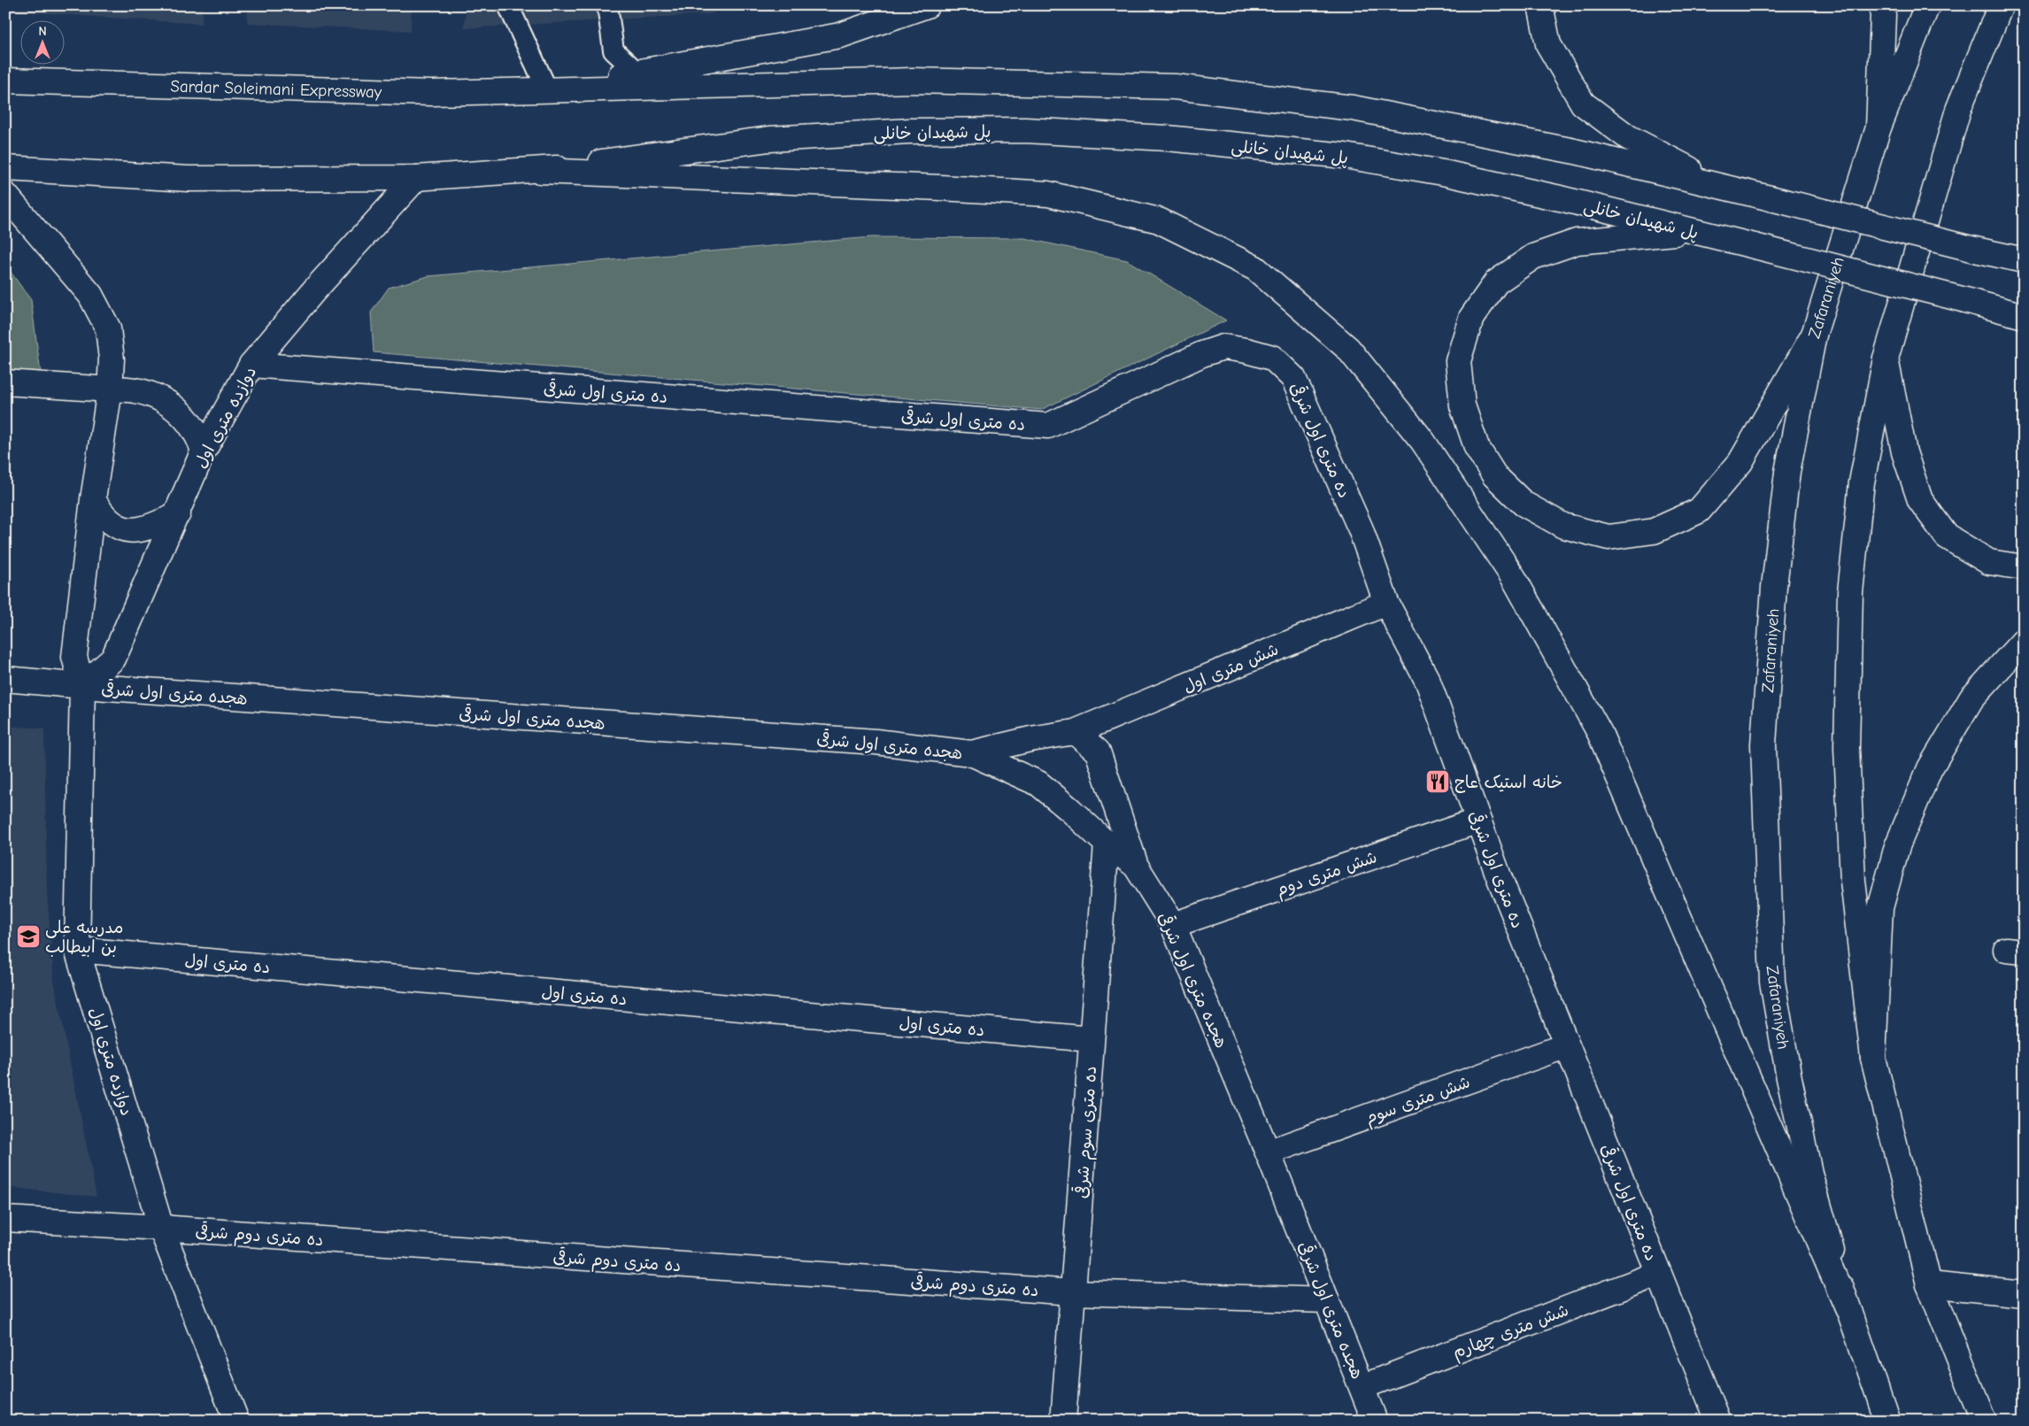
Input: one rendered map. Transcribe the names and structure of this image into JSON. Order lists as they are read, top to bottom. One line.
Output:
{"streets":{"main road":["Sardar Soleimani Expressway","پل شهیدان خانلی","Zafaraniyeh","ده متری اول شرقی","دوازده متری اول","شش متری اول","هجده متری اول شرقی","شش متری دوم","ده متری اول","شش متری سوم","ده متری سوم شرقی","ده متری دوم شرقی","شش متری چهارم"]},"crossings":[["ده متری اول شرقی","دوازده متری اول"],["ده متری اول شرقی","شش متری اول"],["ده متری اول شرقی","شش متری دوم"],["ده متری اول شرقی","شش متری سوم"],["ده متری اول شرقی","شش متری چهارم"],["دوازده متری اول","هجده متری اول شرقی"],["دوازده متری اول","ده متری اول"],["دوازده متری اول","ده متری دوم شرقی"],["شش متری اول","هجده متری اول شرقی"],["هجده متری اول شرقی","شش متری دوم"],["هجده متری اول شرقی","شش متری سوم"],["هجده متری اول شرقی","ده متری سوم شرقی"],["هجده متری اول شرقی","ده متری دوم شرقی"],["هجده متری اول شرقی","شش متری چهارم"],["ده متری اول","ده متری سوم شرقی"],["ده متری سوم شرقی","ده متری دوم شرقی"]],"places":{"restaurant":["خانه استیک عاج"],"school or university":["مدرسه علی بن ابیطالب"]},"north":"top"}
